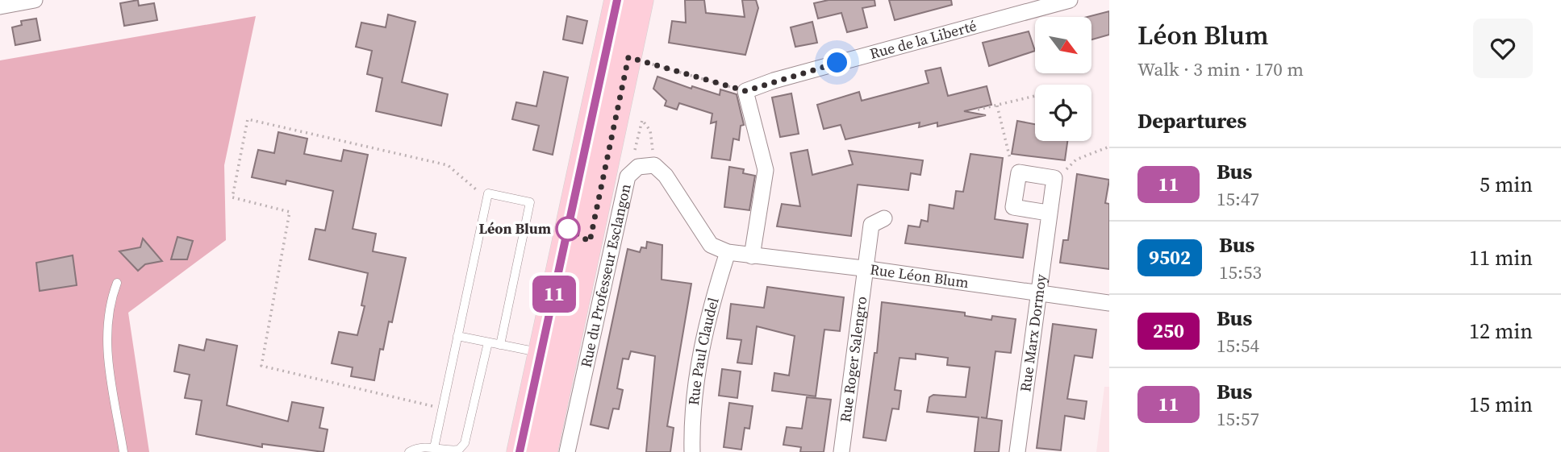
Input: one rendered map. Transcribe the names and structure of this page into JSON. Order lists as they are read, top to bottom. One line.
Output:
{"streets":{"street":["Rue de la Liberté","Rue du Professeur Esclangon","Rue Léon Blum","Rue Marx Dormoy","Rue Paul Claudel","Rue Roger Salengro"]},"crossings":[["Rue Léon Blum","Rue Marx Dormoy"],["Rue Léon Blum","Rue Paul Claudel"],["Rue Léon Blum","Rue Roger Salengro"]],"places":["Léon Blum"],"lines":["bus line 11"],"north":"bottom right","page":{"on_map":"11","heading":[["Léon Blum","Walk · 3 min · 170 m"],"Departures"],"list":[{"mark":"11","name":"Bus","note":"15:47","value":"5 min"},{"mark":"9502","name":"Bus","note":"15:53","value":"11 min"},{"mark":"250","name":"Bus","note":"15:54","value":"12 min"},{"mark":"11","name":"Bus","note":"15:57","value":"15 min"}]}}
